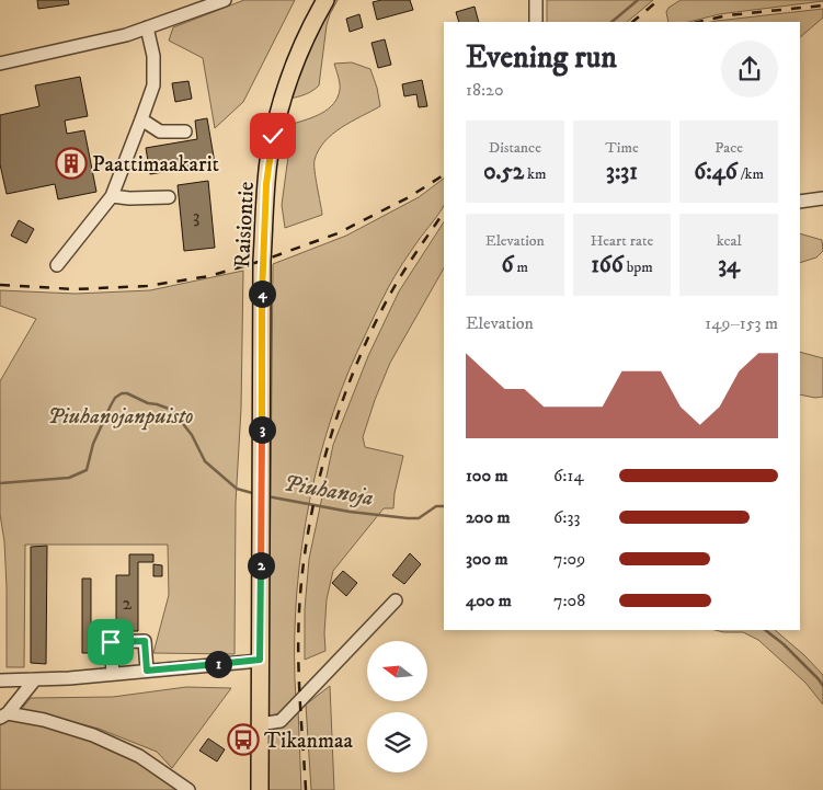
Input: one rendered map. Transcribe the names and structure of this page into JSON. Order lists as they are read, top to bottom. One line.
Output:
{"streets":{"main road":["Raisiontie"]},"water":["Piuhanoja"],"parks":["Piuhanojanpuisto"],"places":{"building":["Paattimaakarit"],"bus stop":["Tikanmaa"]},"house_numbers":["3","2"],"north":"left","page":{"heading":["Evening run","18:20"],"stats":[["Distance","0.52 km"],["Time","3:31"],["Pace","6:46 /km"],["Elevation","6 m"],["Heart rate","166 bpm"],["kcal","34"]],"pins":["4","3","2","1"],"chart":["Elevation","149–153 m"],"list":[{"name":"100 m","note":"6:14"},{"name":"200 m","note":"6:33"},{"name":"300 m","note":"7:09"},{"name":"400 m","note":"7:08"}]}}
